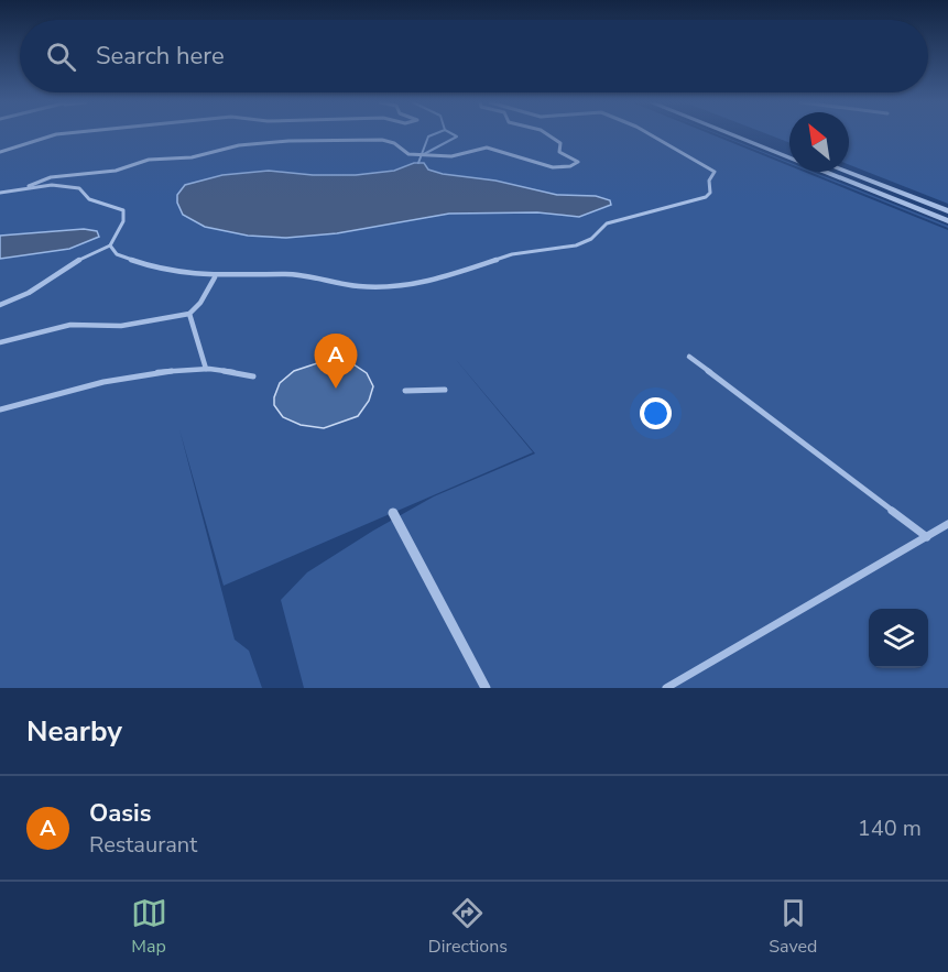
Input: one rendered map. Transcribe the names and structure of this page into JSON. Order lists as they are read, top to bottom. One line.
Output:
{"north":"top left","page":{"search":"Search here","pins":"A","heading":"Nearby","list":[{"mark":"A","name":"Oasis","note":"Restaurant","value":"140 m"}],"nav":["Map","Directions","Saved"]}}
